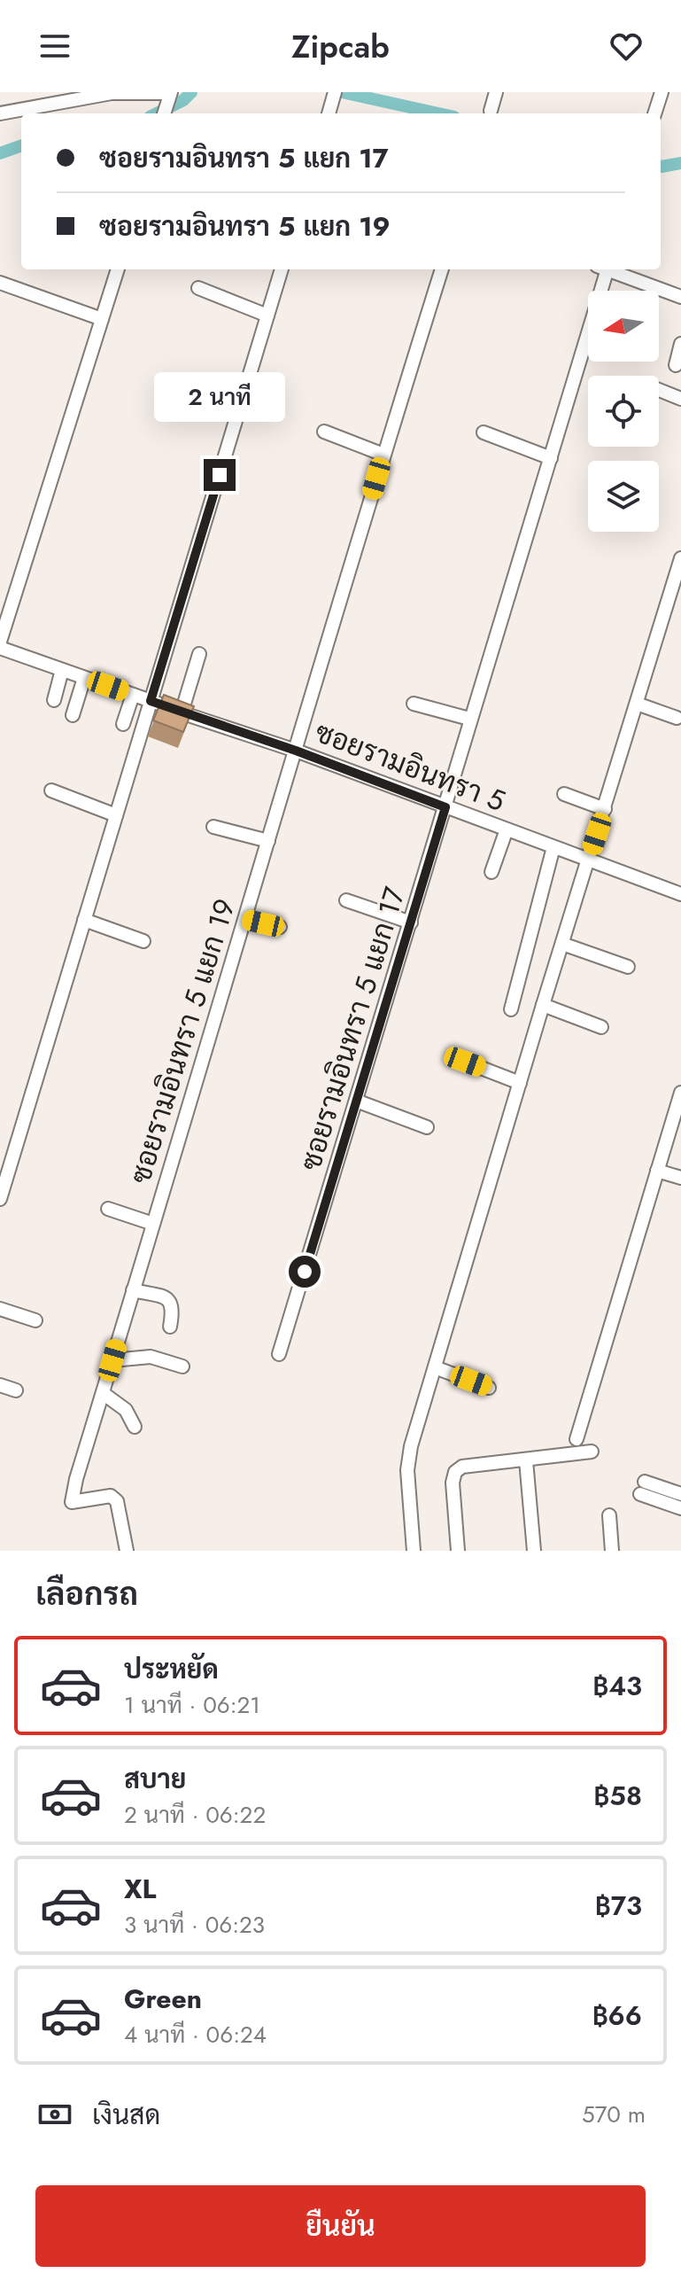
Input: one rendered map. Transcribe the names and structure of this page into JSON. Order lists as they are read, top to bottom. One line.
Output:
{"streets":{"street":["ซอยรามอินทรา 5","ซอยรามอินทรา 5 แยก 17","ซอยรามอินทรา 5 แยก 19"]},"crossings":[["ซอยรามอินทรา 5","ซอยรามอินทรา 5 แยก 17"],["ซอยรามอินทรา 5","ซอยรามอินทรา 5 แยก 19"]],"north":"left","page":{"header":"Zipcab","banner":["ซอยรามอินทรา 5 แยก 17","ซอยรามอินทรา 5 แยก 19"],"bubble":"2 นาที","heading":"เลือกรถ","list":[{"name":"ประหยัด","note":"1 นาที · 06:21","value":"฿43"},{"name":"สบาย","note":"2 นาที · 06:22","value":"฿58"},{"name":"XL","note":"3 นาที · 06:23","value":"฿73"},{"name":"Green","note":"4 นาที · 06:24","value":"฿66"}],"pay":["เงินสด","570 m"],"buttons":"ยืนยัน"}}
